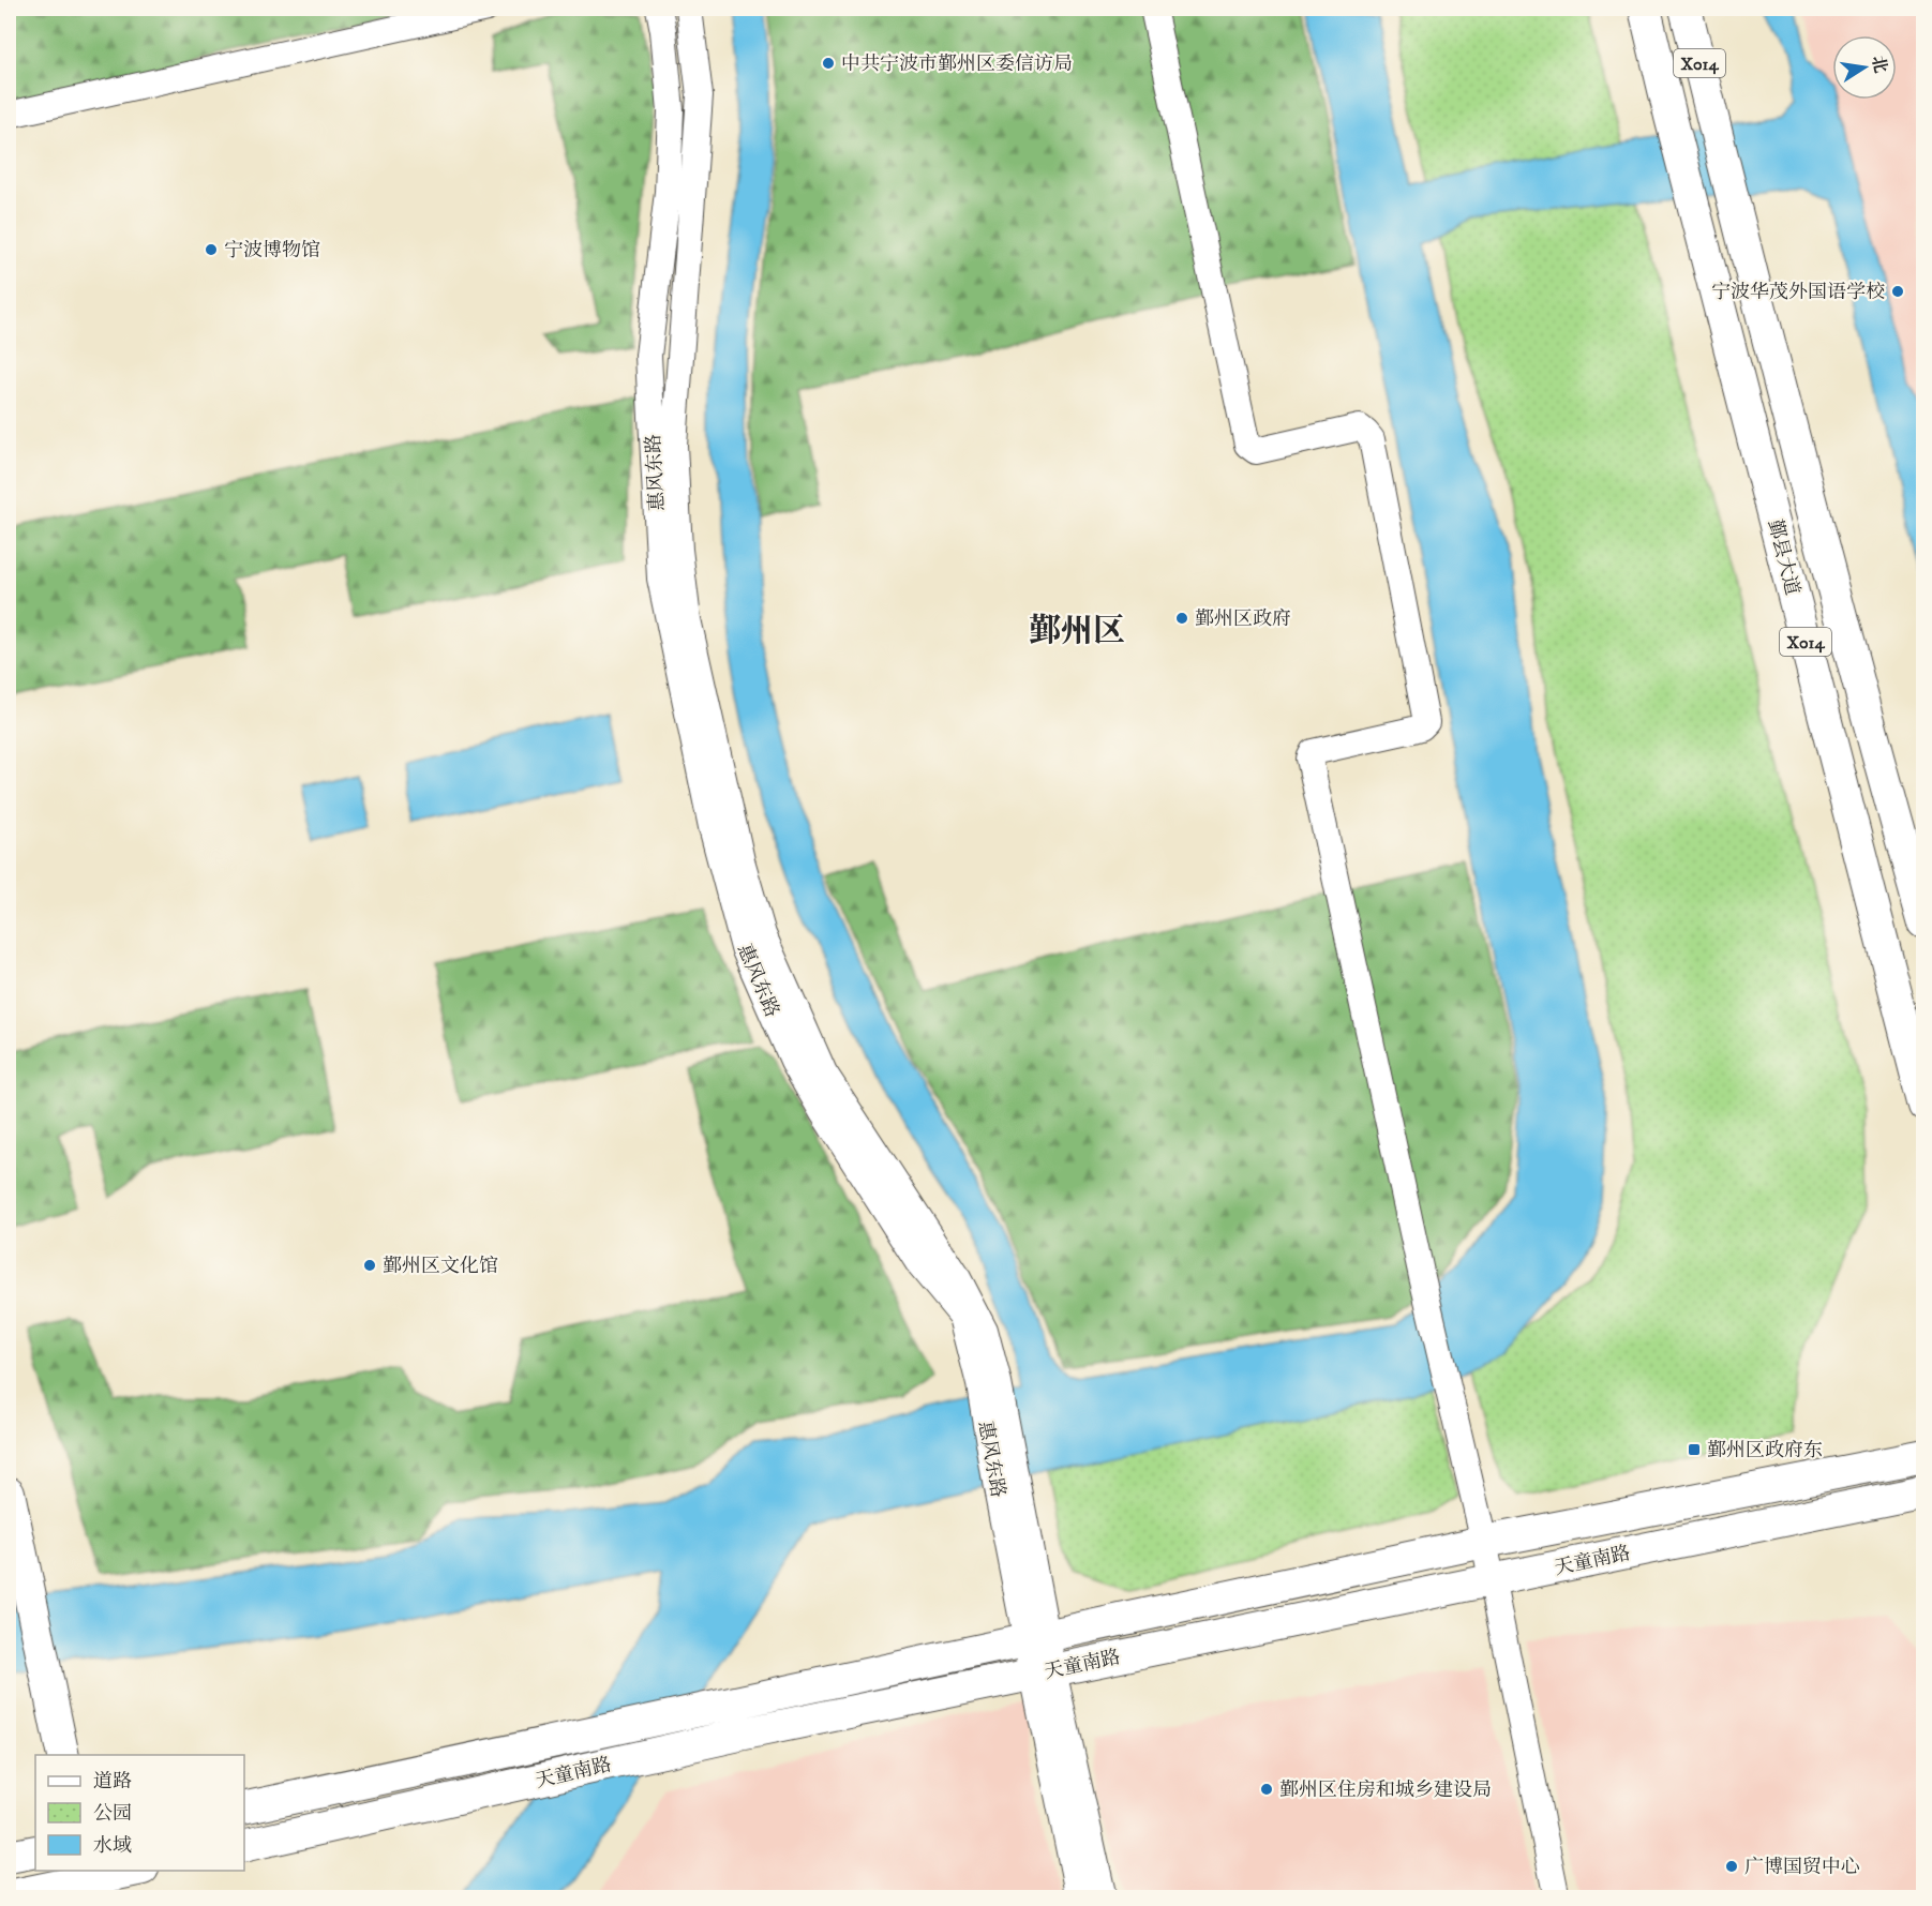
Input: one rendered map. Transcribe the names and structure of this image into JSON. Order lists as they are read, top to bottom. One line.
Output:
{"streets":{"main road":["X014","鄞县大道","天童南路"],"street":["惠风东路"]},"crossings":[["惠风东路","天童南路"]],"districts":["鄞州区"],"places":{"other":["中共宁波市鄞州区委信访局","宁波博物馆","宁波华茂外国语学校","鄞州区政府","鄞州区文化馆","鄞州区住房和城乡建设局","广博国贸中心"],"transit":["鄞州区政府东"]},"legend":["道路","公园","水域"],"north":"right"}
